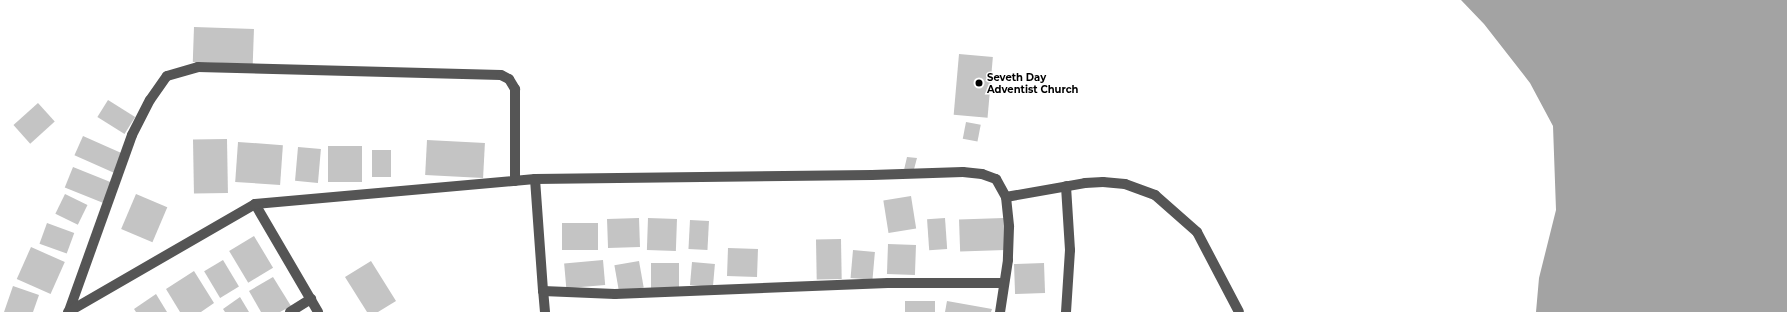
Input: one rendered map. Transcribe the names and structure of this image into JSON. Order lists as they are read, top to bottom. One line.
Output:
{"places":["Seveth Day Adventist Church"]}
